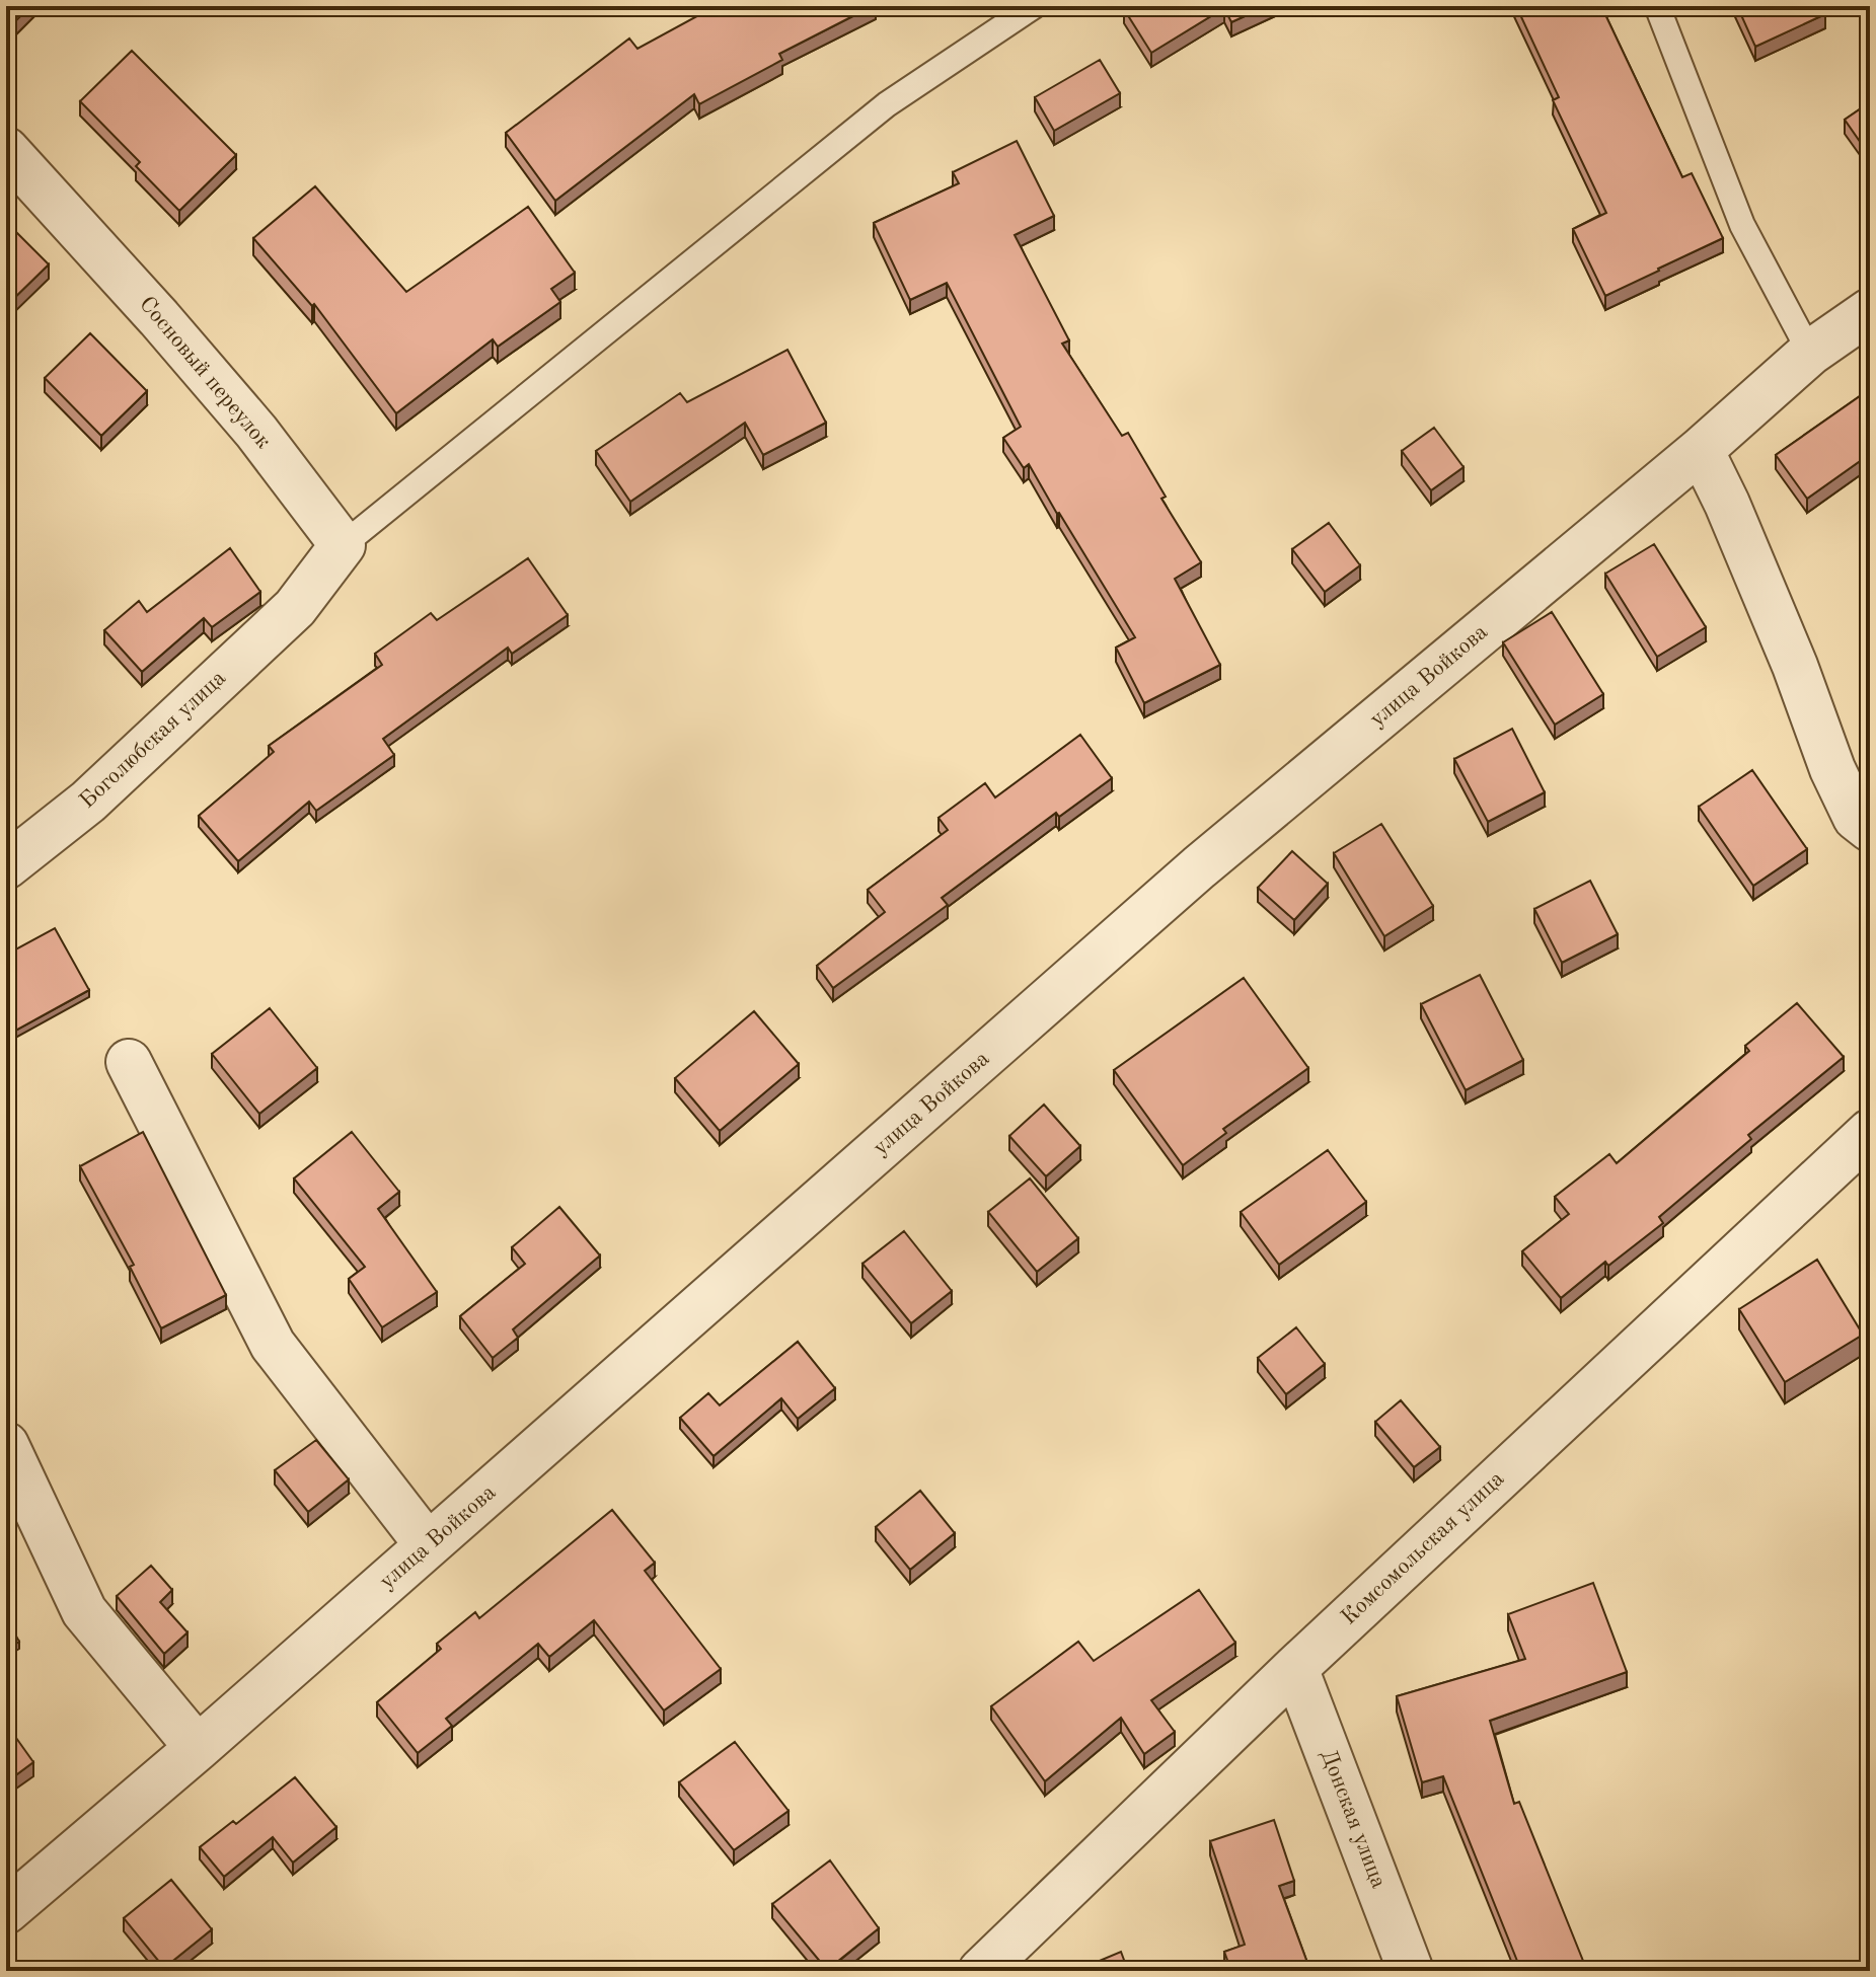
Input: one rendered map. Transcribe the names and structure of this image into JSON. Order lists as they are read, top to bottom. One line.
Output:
{"streets":{"street":["Сосновый переулок","улица Войкова","Боголюбская улица","Комсомольская улица","Донская улица"]},"crossings":[["Сосновый переулок","Боголюбская улица"],["Комсомольская улица","Донская улица"]]}
